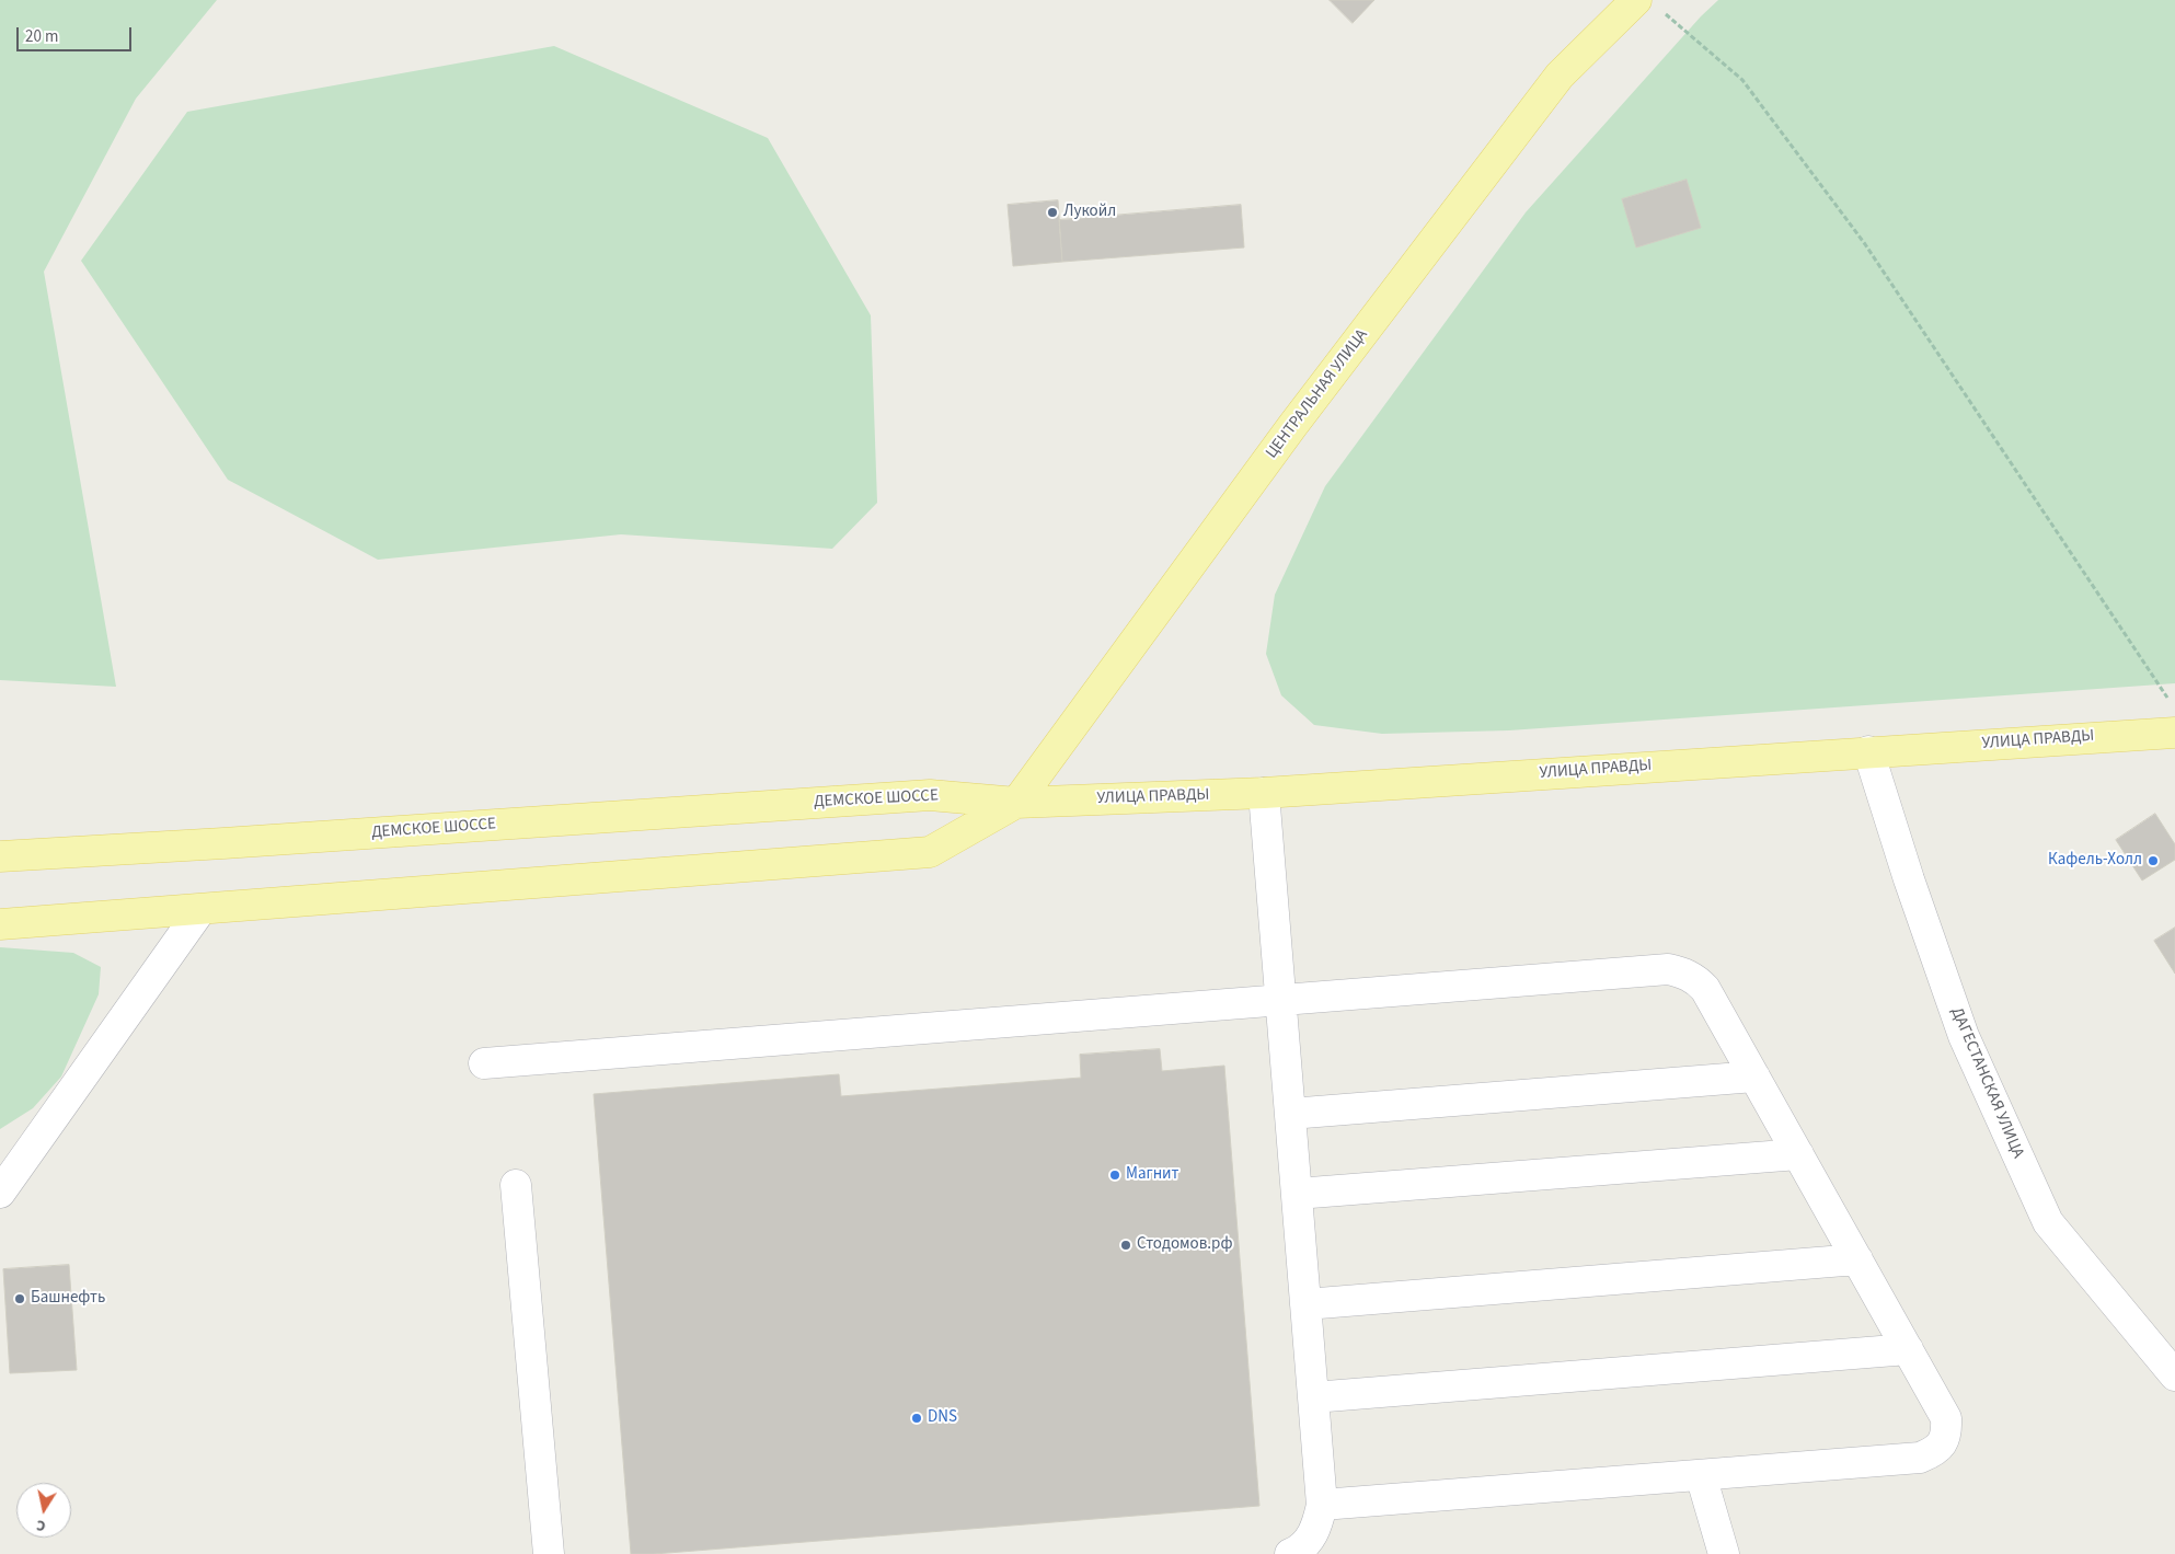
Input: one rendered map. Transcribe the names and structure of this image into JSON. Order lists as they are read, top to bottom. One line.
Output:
{"streets":{"main road":["ЦЕНТРАЛЬНАЯ УЛИЦА","УЛИЦА ПРАВДЫ","ДЕМСКОЕ ШОССЕ"],"street":["ДАГЕСТАНСКАЯ УЛИЦА"]},"crossings":[["ЦЕНТРАЛЬНАЯ УЛИЦА","УЛИЦА ПРАВДЫ"],["ЦЕНТРАЛЬНАЯ УЛИЦА","ДЕМСКОЕ ШОССЕ"],["УЛИЦА ПРАВДЫ","ДЕМСКОЕ ШОССЕ"],["УЛИЦА ПРАВДЫ","ДАГЕСТАНСКАЯ УЛИЦА"]],"places":["Лукойл","Кафель-Холл","Магнит","Стодомов.рф","Башнефть","DNS"],"scale_bar":"20 m","north":"bottom"}
